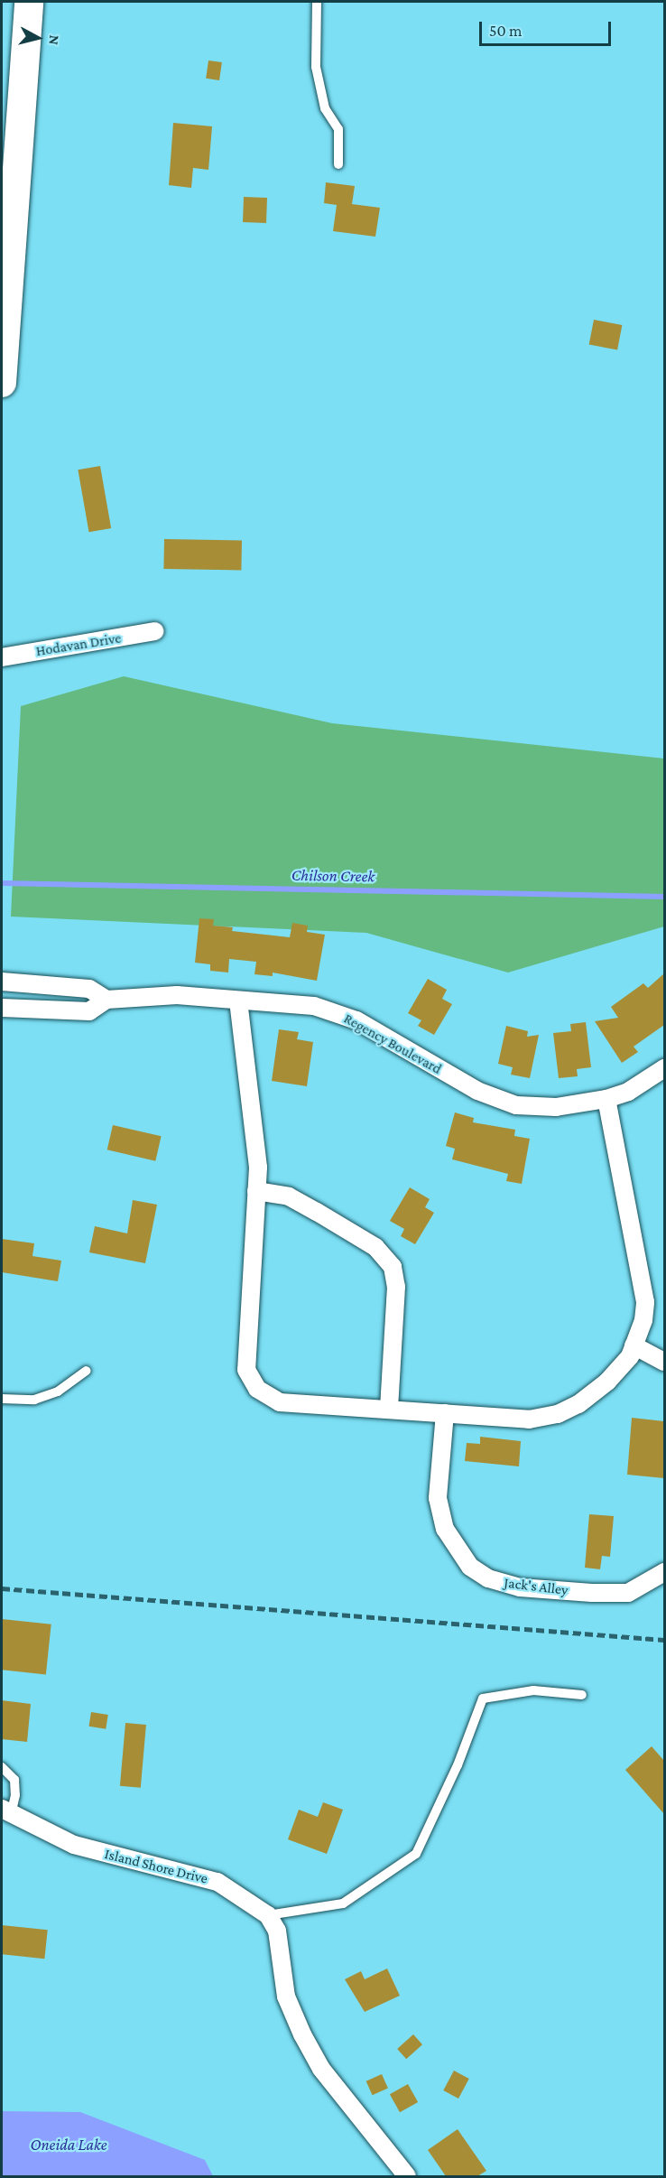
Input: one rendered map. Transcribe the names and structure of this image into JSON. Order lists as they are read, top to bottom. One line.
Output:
{"streets":{"street":["Hodavan Drive","Regency Boulevard","Jack's Alley","Island Shore Drive"]},"water":["Chilson Creek","Oneida Lake"],"scale_bar":"50 m","north":"right"}
